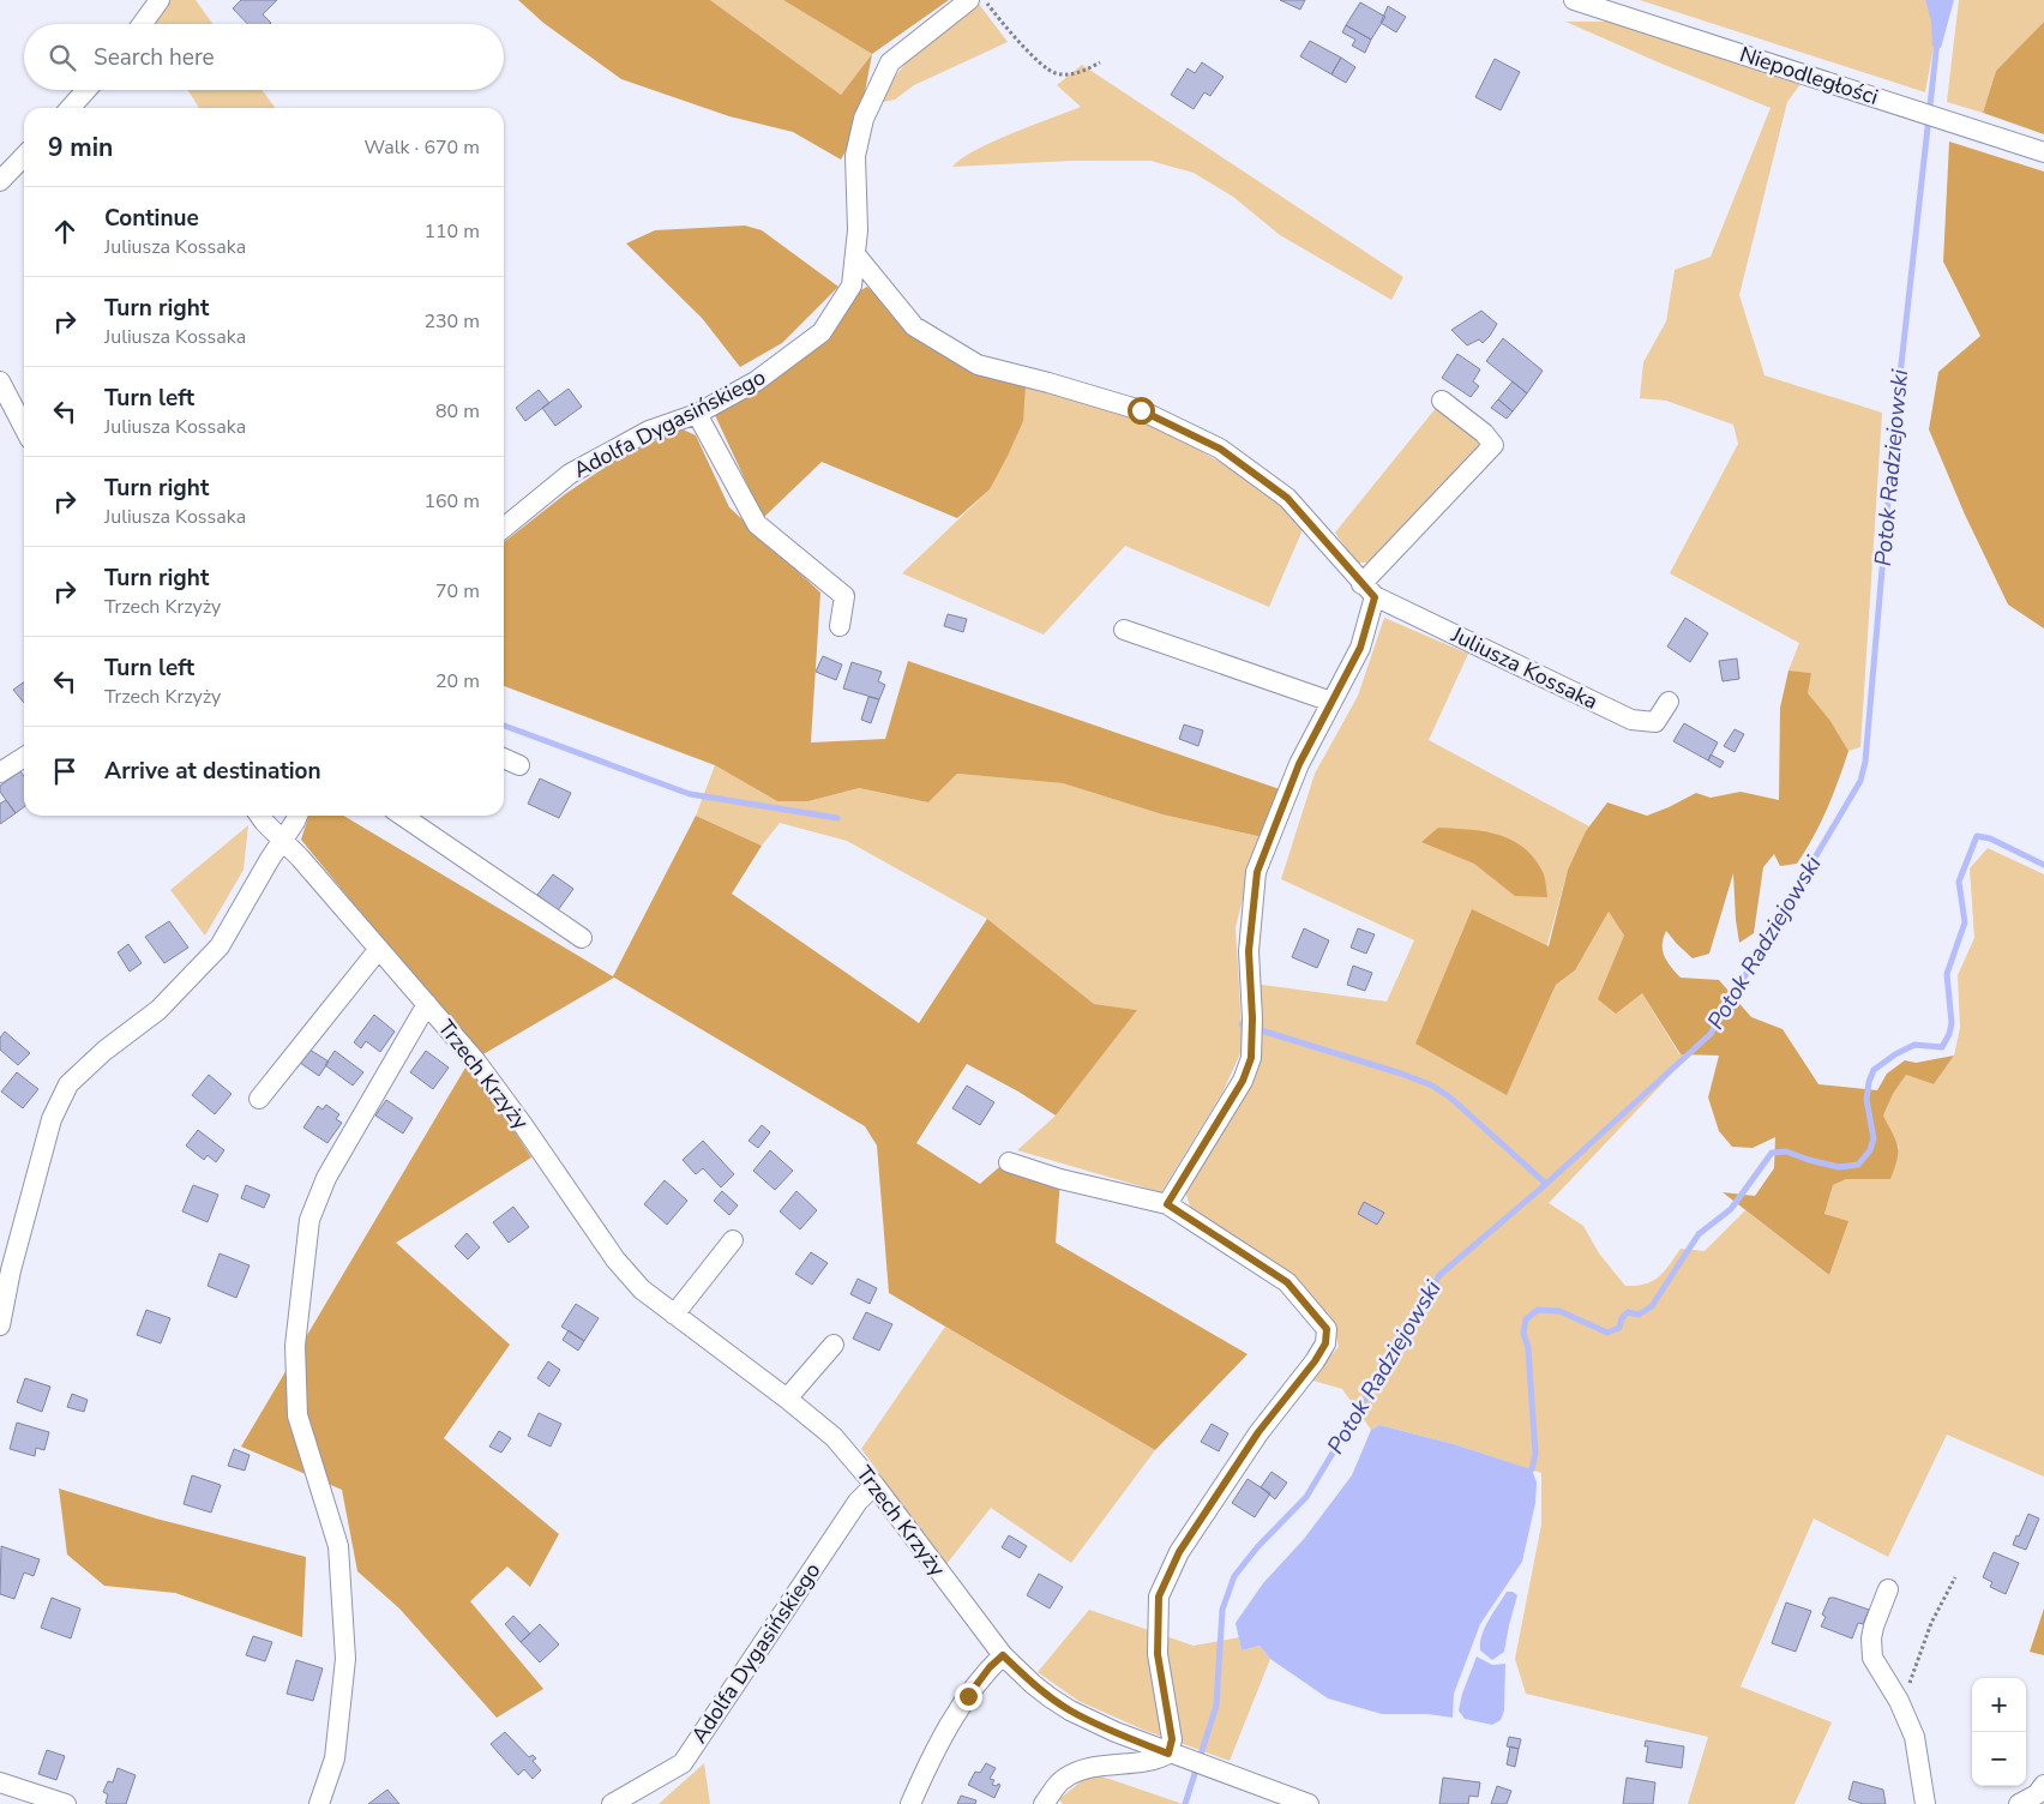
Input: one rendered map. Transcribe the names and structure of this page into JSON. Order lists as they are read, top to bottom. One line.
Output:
{"streets":{"street":["Niepodległości","Adolfa Dygasińskiego","Juliusza Kossaka","Trzech Krzyży"]},"crossings":[["Adolfa Dygasińskiego","Juliusza Kossaka"],["Adolfa Dygasińskiego","Trzech Krzyży"]],"water":["Potok Radziejowski"],"page":{"search":"Search here","heading":["9 min","Walk · 670 m"],"list":[["Continue","Juliusza Kossaka","110 m"],["Turn right","Juliusza Kossaka","230 m"],["Turn left","Juliusza Kossaka","80 m"],["Turn right","Juliusza Kossaka","160 m"],["Turn right","Trzech Krzyży","70 m"],["Turn left","Trzech Krzyży","20 m"],"Arrive at destination"],"map_buttons":["+","−"]}}
